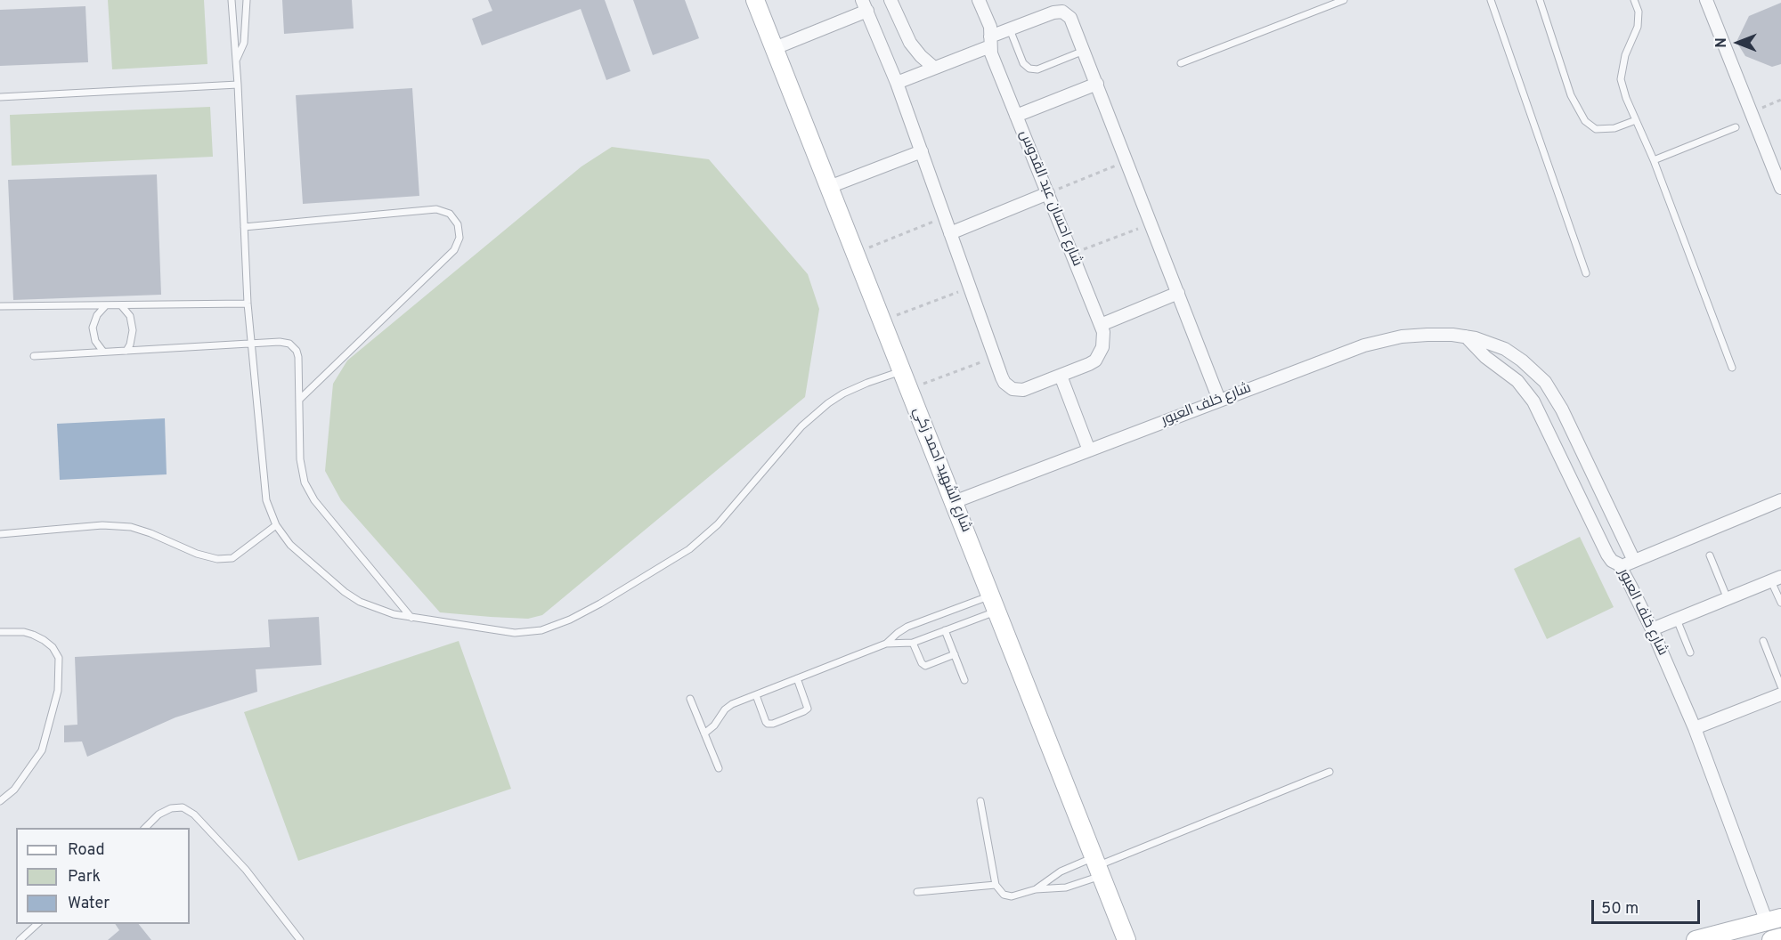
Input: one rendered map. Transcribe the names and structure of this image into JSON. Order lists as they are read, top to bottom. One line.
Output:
{"streets":{"street":["شارع احسان عبد القدوس","شارع خلف العبور","شارع الشهيد احمد زكي"]},"crossings":[["شارع خلف العبور","شارع الشهيد احمد زكي"]],"legend":["Road","Park","Water"],"scale_bar":"50 m","north":"left"}
